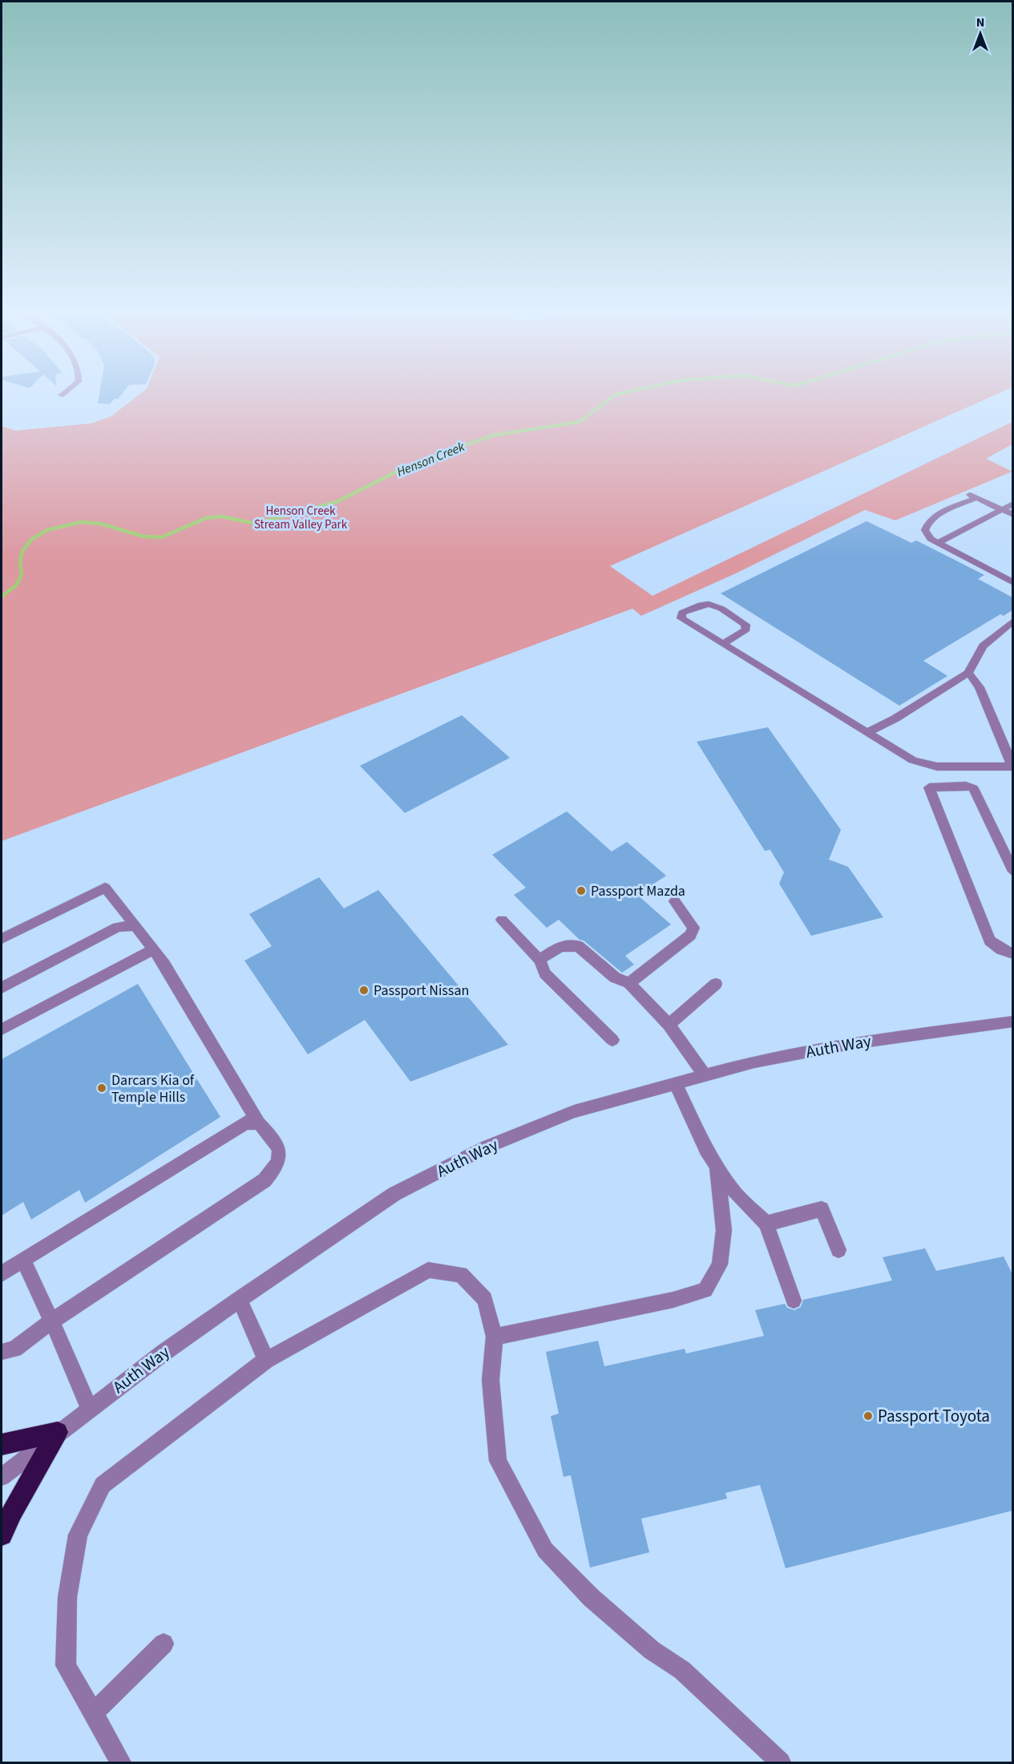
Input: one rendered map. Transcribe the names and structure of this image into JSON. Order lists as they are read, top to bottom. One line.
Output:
{"streets":{"street":["Auth Way"]},"water":["Henson Creek"],"parks":["Henson Creek Stream Valley Park"],"places":["Passport Mazda","Passport Nissan","Darcars Kia of Temple Hills","Passport Toyota"],"north":"top"}
